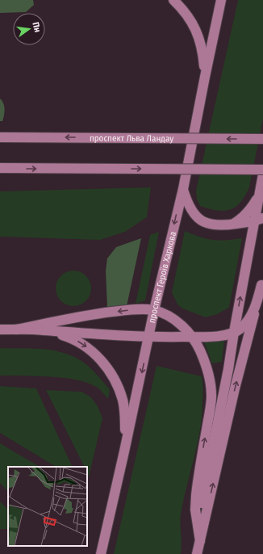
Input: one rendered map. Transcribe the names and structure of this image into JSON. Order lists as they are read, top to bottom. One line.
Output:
{"streets":{"main road":["проспект Льва Ландау","проспект Героїв Харкова"]},"north":"right"}
